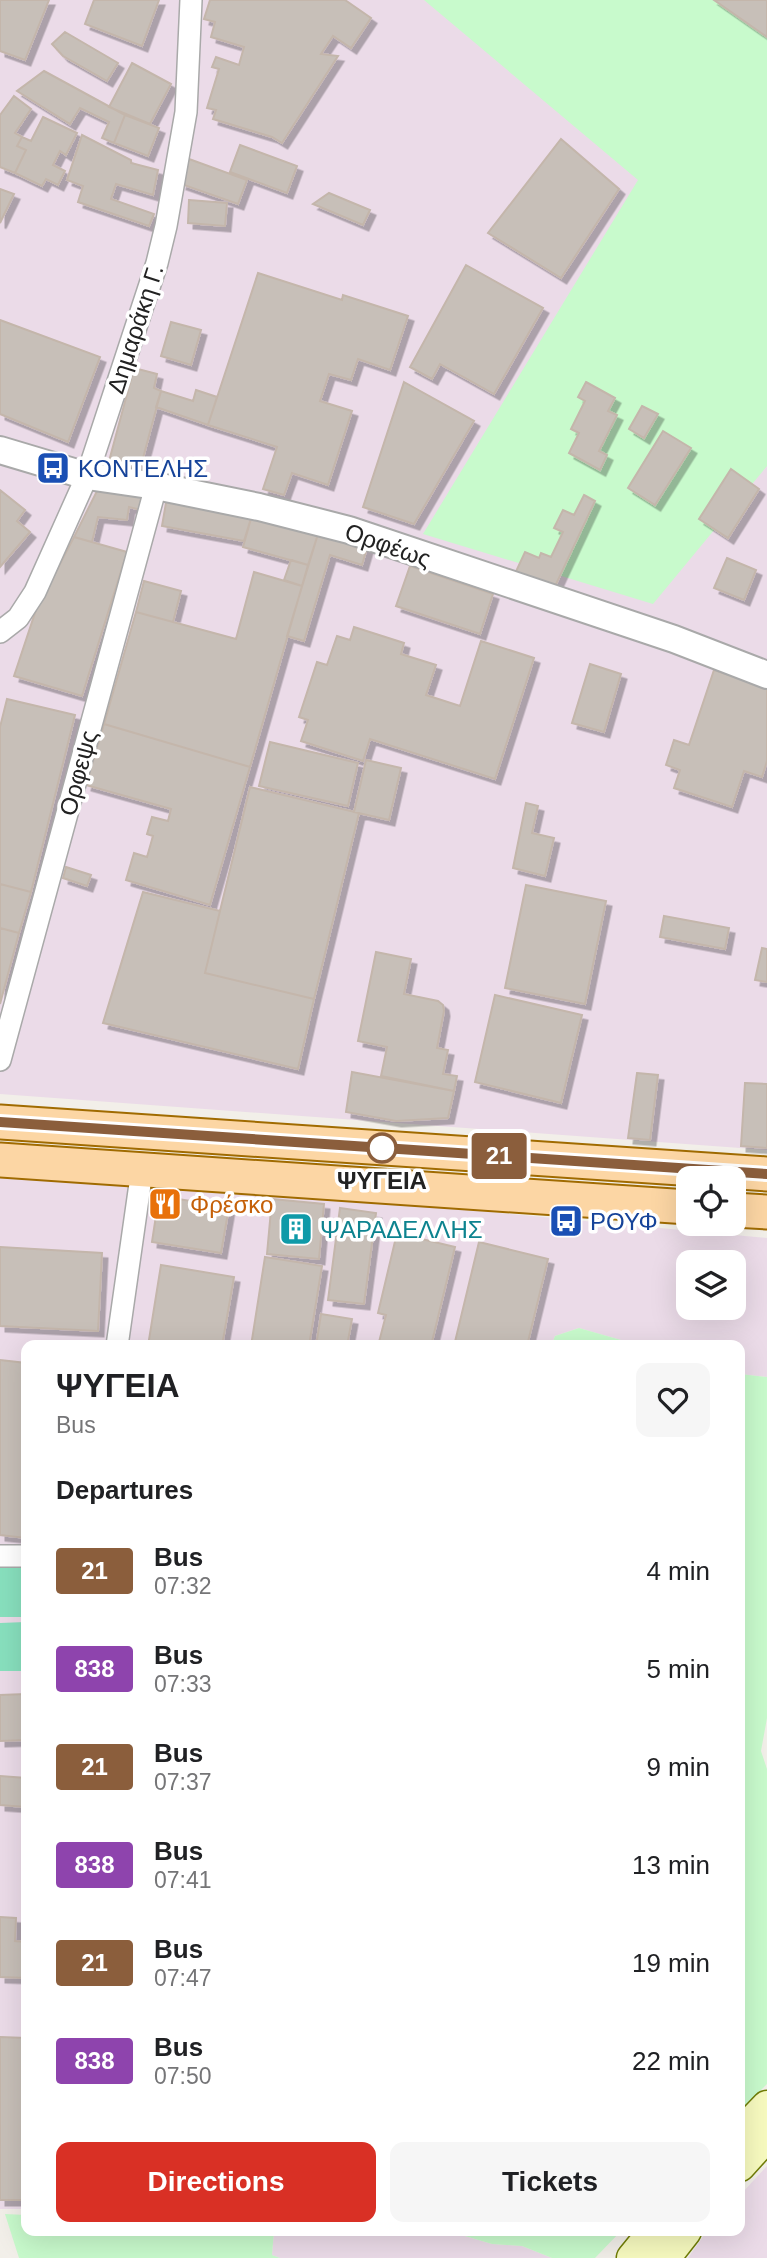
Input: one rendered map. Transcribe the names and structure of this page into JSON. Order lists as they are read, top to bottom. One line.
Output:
{"streets":{"street":["Δημαράκη Γ.","Ορφέως","Ορφεψς"]},"crossings":[["Δημαράκη Γ.","Ορφέως"],["Ορφέως","Ορφεψς"]],"places":{"bus stop":["ΚΟΝΤΕΛΗΣ","ΡΟΥΦ"],"other":["ΨΥΓΕΙΑ"],"restaurant":["Φρέσκο"],"building":["ΨΑΡΑΔΕΛΛΗΣ"]},"lines":["bus line 21"],"page":{"on_map":"21","heading":[["ΨΥΓΕΙΑ","Bus"],"Departures"],"list":[{"mark":"21","name":"Bus","note":"07:32","value":"4 min"},{"mark":"838","name":"Bus","note":"07:33","value":"5 min"},{"mark":"21","name":"Bus","note":"07:37","value":"9 min"},{"mark":"838","name":"Bus","note":"07:41","value":"13 min"},{"mark":"21","name":"Bus","note":"07:47","value":"19 min"},{"mark":"838","name":"Bus","note":"07:50","value":"22 min"}],"buttons":["Directions","Tickets"]}}
